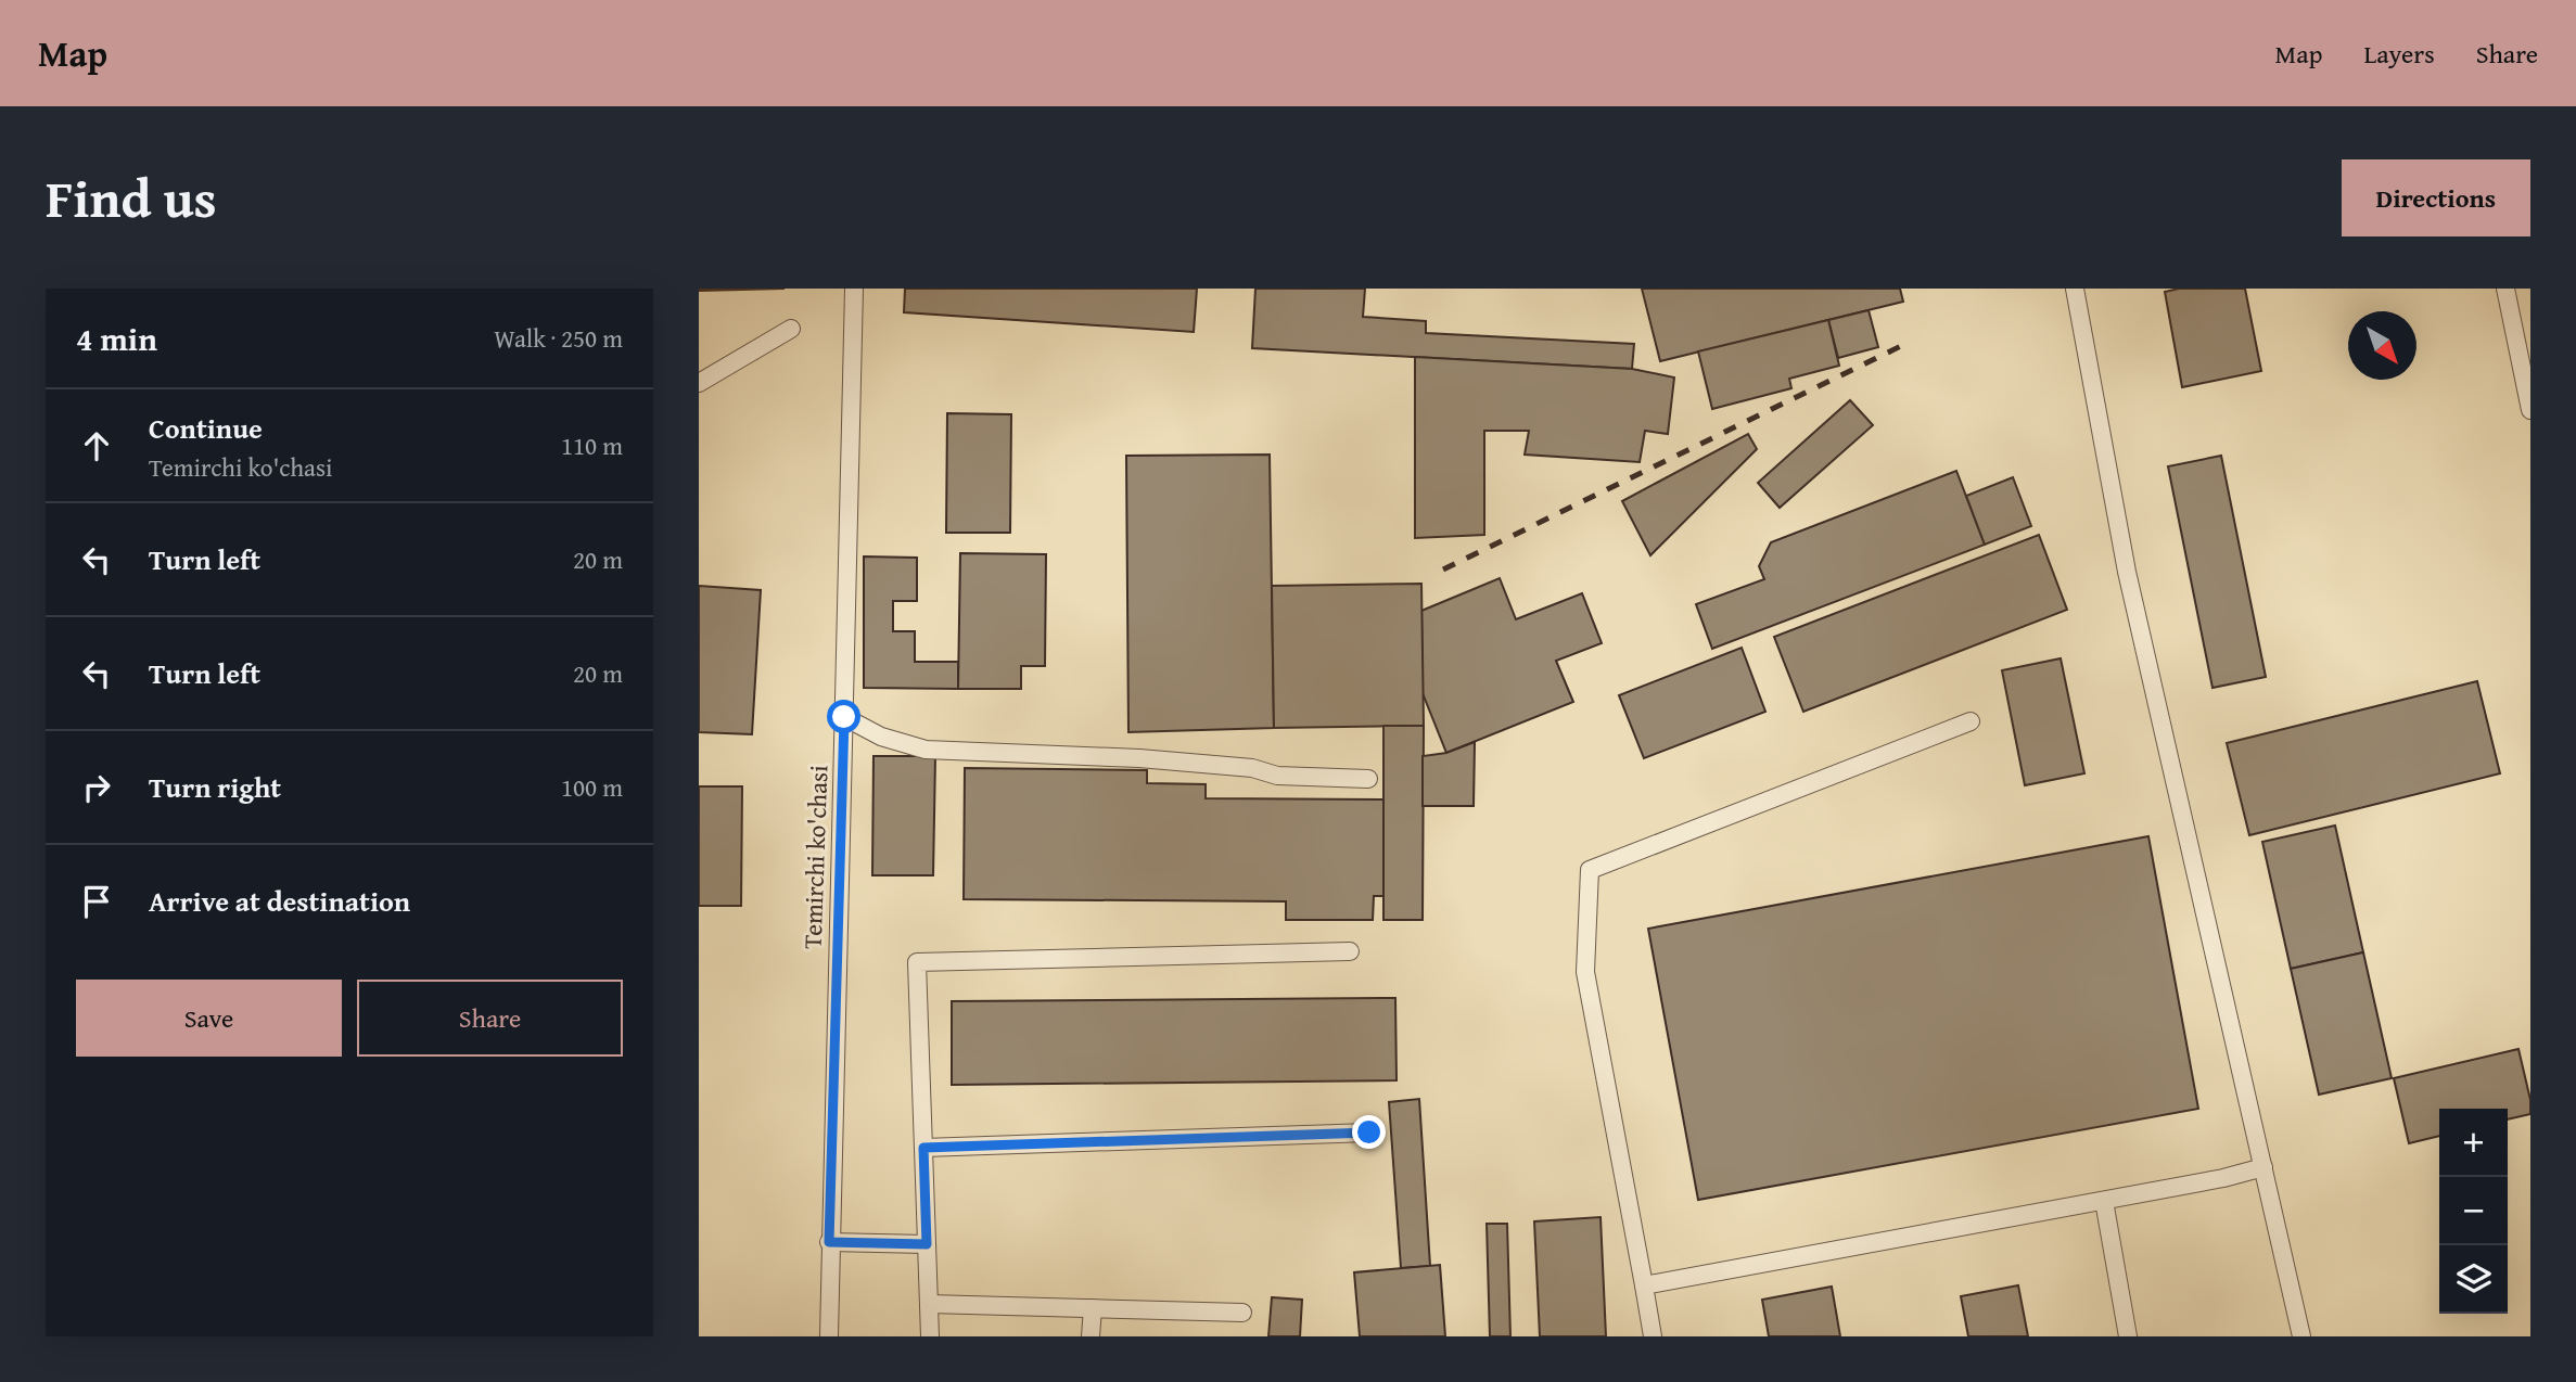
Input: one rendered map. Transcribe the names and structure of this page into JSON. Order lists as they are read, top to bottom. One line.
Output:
{"streets":{"lane":["Temirchi ko'chasi"]},"north":"bottom right","page":{"header":"Map","nav":["Map","Layers","Share"],"title":"Find us","buttons":["Directions",["Save","Share"]],"heading":["4 min","Walk · 250 m"],"list":[["Continue","Temirchi ko'chasi","110 m"],["Turn left","20 m"],["Turn left","20 m"],["Turn right","100 m"],"Arrive at destination"],"map_buttons":["+","−"]}}
